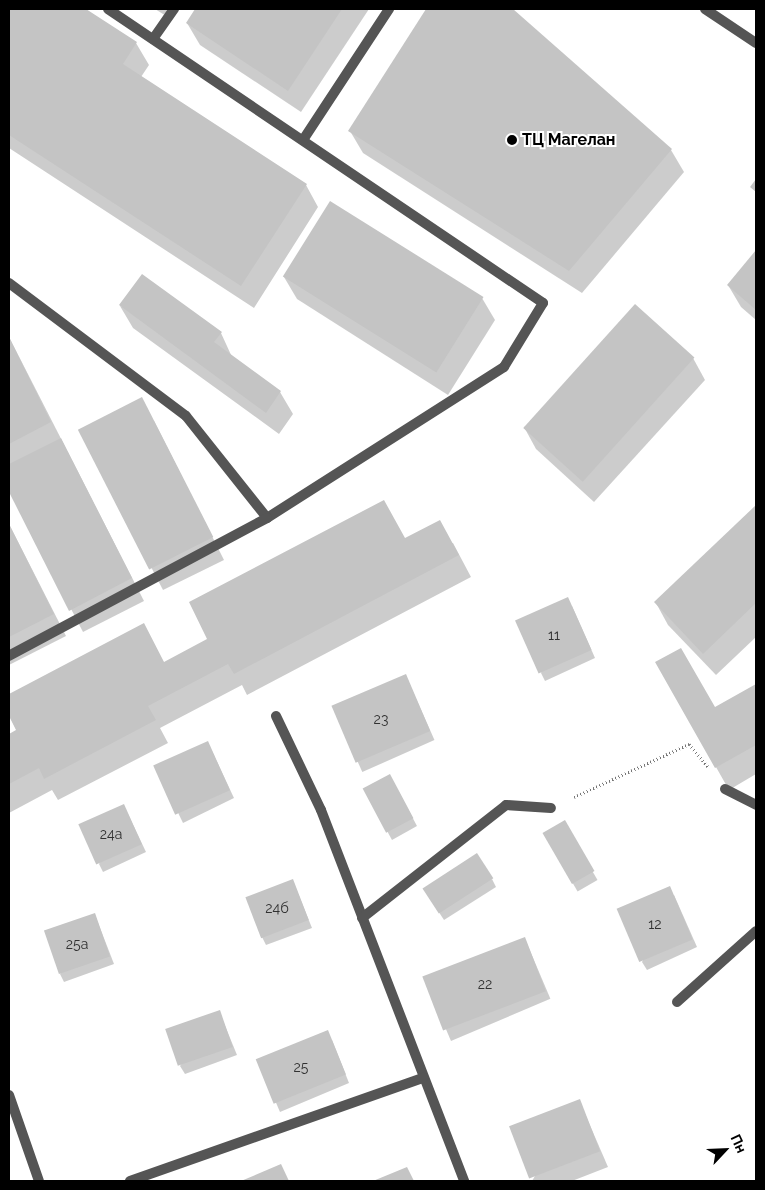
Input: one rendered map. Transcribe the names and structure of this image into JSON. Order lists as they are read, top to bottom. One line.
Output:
{"places":["ТЦ Магелан"],"house_numbers":["11","23","24а","24б","12","25а","22","25"],"north":"top right"}
